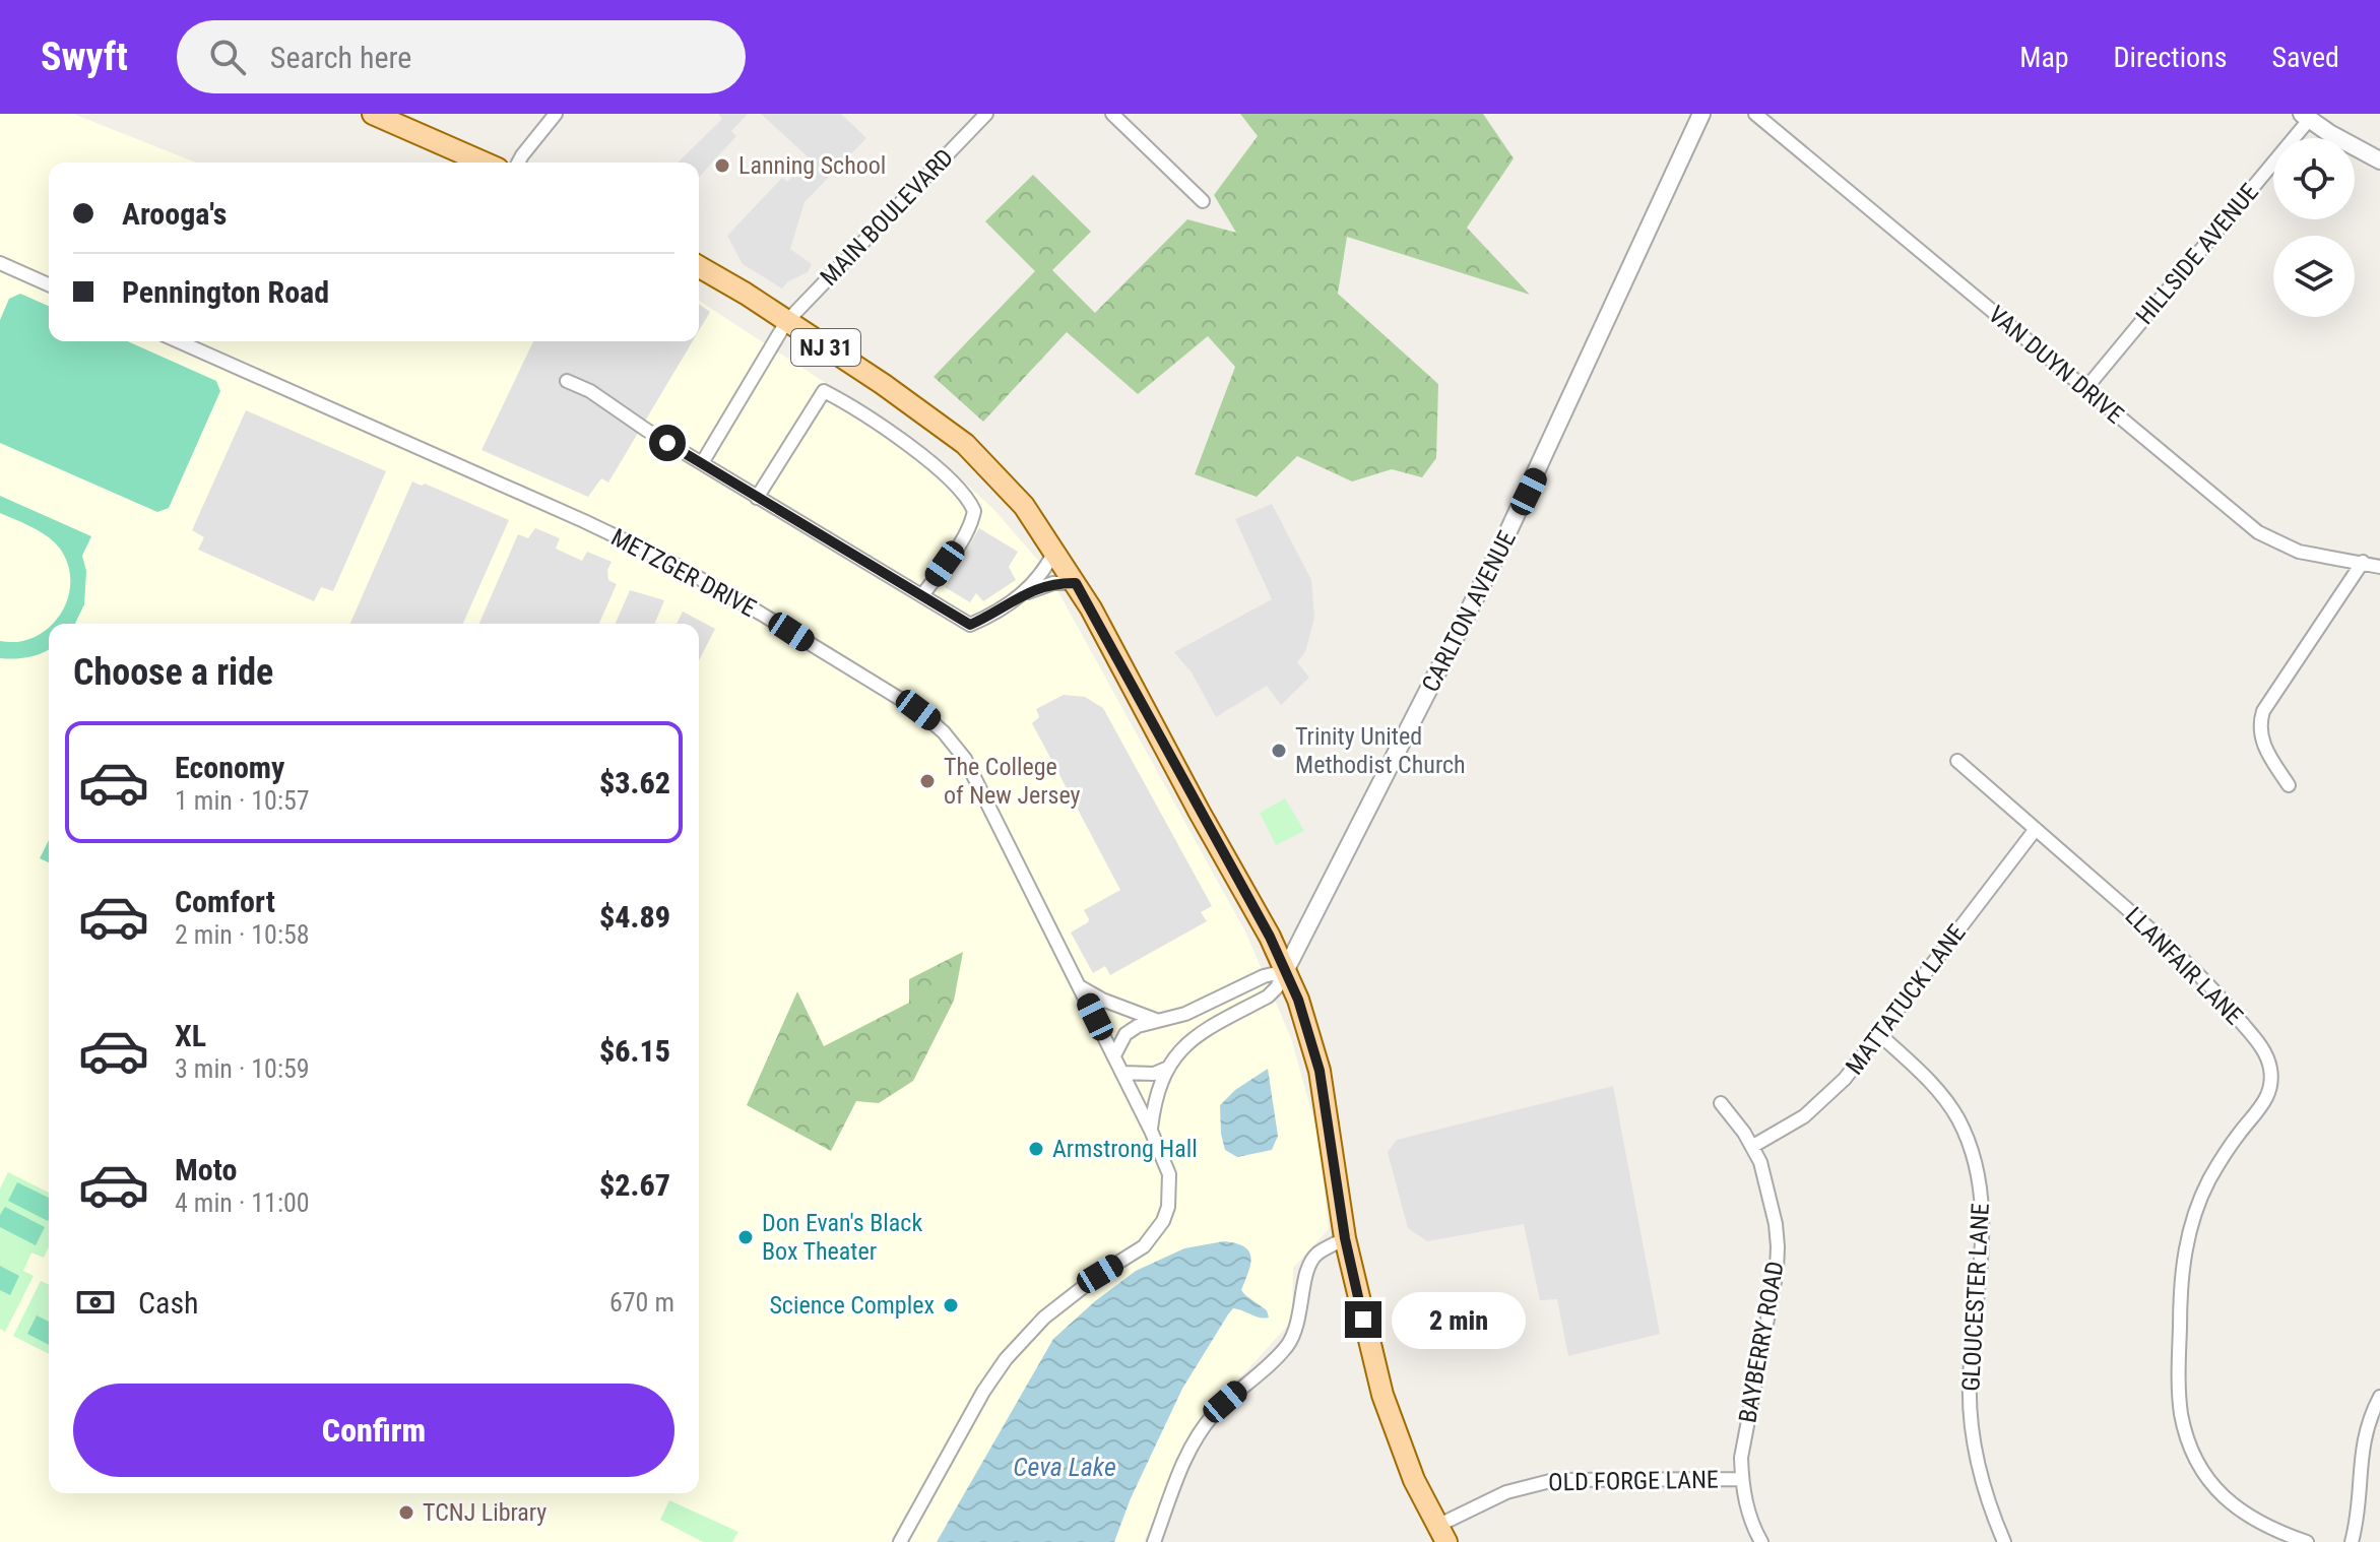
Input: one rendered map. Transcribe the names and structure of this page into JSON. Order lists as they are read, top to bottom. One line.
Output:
{"streets":{"main road":["NJ 31"],"street":["MAIN BOULEVARD","HILLSIDE AVENUE","VAN DUYN DRIVE","METZGER DRIVE","CARLTON AVENUE","LLANFAIR LANE","MATTATUCK LANE","GLOUCESTER LANE","BAYBERRY ROAD","OLD FORGE LANE"]},"crossings":[["MAIN BOULEVARD","NJ 31"],["HILLSIDE AVENUE","VAN DUYN DRIVE"],["NJ 31","CARLTON AVENUE"],["NJ 31","OLD FORGE LANE"],["LLANFAIR LANE","MATTATUCK LANE"],["MATTATUCK LANE","GLOUCESTER LANE"],["MATTATUCK LANE","BAYBERRY ROAD"],["BAYBERRY ROAD","OLD FORGE LANE"]],"water":["Ceva Lake"],"places":["Lanning School","Trinity United Methodist Church","The College of New Jersey","Armstrong Hall","Don Evan's Black Box Theater","Science Complex","TCNJ Library"],"page":{"header":"Swyft","search":"Search here","nav":["Map","Directions","Saved"],"banner":["Arooga's","Pennington Road"],"heading":"Choose a ride","list":[{"name":"Economy","note":"1 min · 10:57","value":"$3.62"},{"name":"Comfort","note":"2 min · 10:58","value":"$4.89"},{"name":"XL","note":"3 min · 10:59","value":"$6.15"},{"name":"Moto","note":"4 min · 11:00","value":"$2.67"}],"pay":["Cash","670 m"],"bubble":"2 min","buttons":"Confirm"}}
